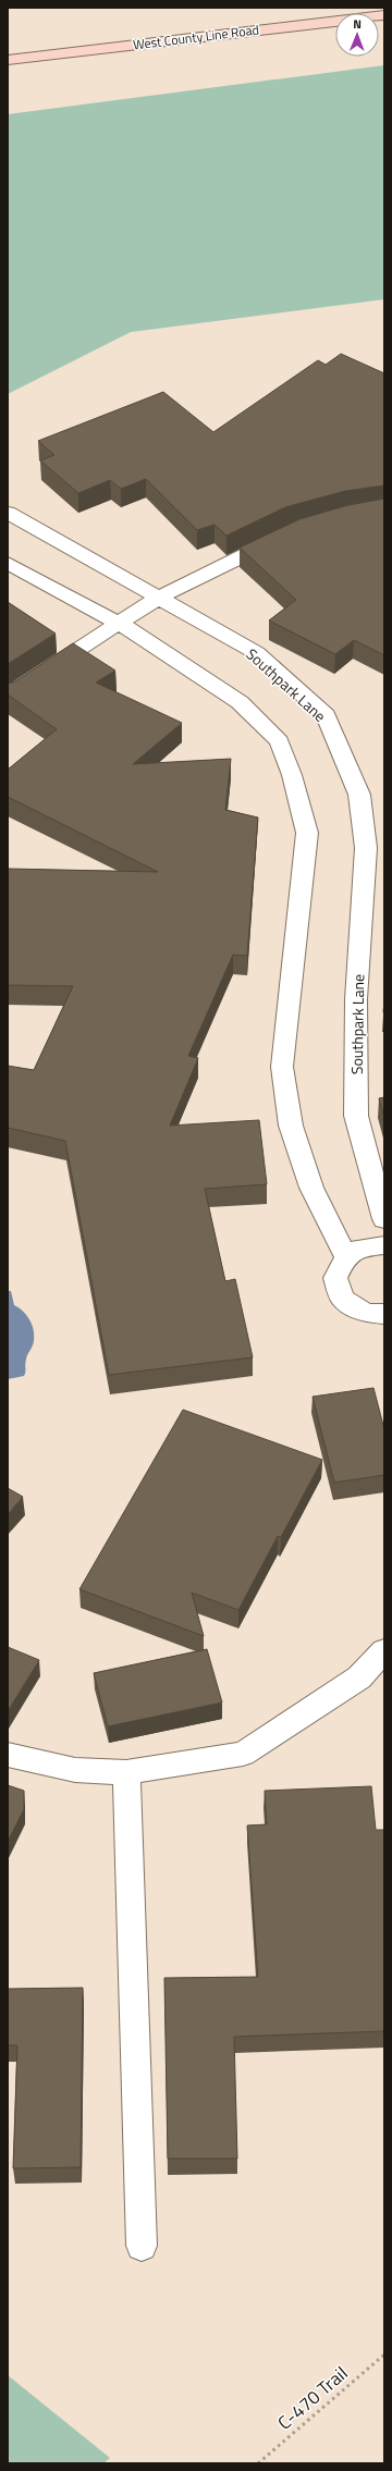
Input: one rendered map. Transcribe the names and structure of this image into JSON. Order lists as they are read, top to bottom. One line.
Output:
{"streets":{"main road":["West County Line Road"],"lane":["Southpark Lane"],"path":["C-470 Trail"]},"north":"top"}
